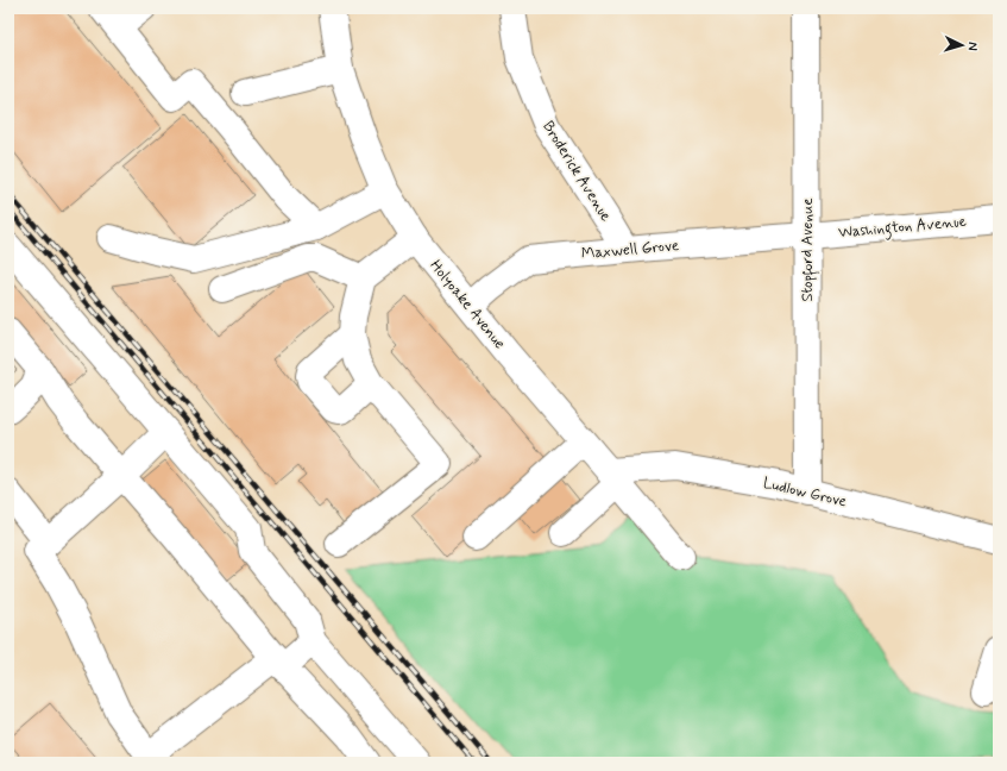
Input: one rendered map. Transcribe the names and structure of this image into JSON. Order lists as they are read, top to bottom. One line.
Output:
{"streets":{"street":["Broderick Avenue","Washington Avenue","Maxwell Grove","Stopford Avenue","Holyoake Avenue","Ludlow Grove"]},"crossings":[["Broderick Avenue","Maxwell Grove"],["Washington Avenue","Maxwell Grove"],["Washington Avenue","Stopford Avenue"],["Maxwell Grove","Stopford Avenue"],["Maxwell Grove","Holyoake Avenue"],["Stopford Avenue","Ludlow Grove"],["Holyoake Avenue","Ludlow Grove"]],"north":"right"}
